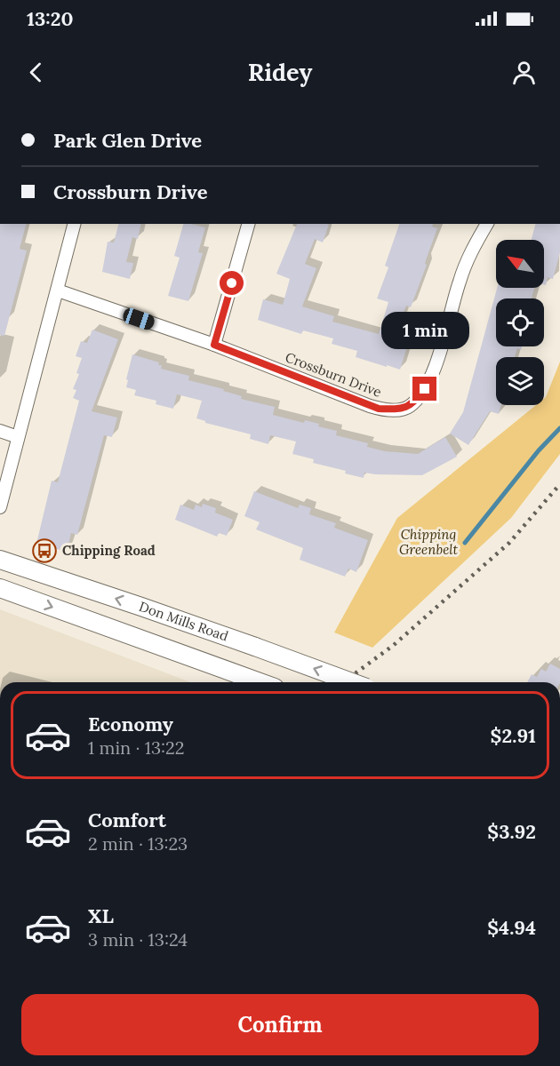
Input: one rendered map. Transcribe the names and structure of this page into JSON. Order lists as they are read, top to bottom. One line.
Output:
{"streets":{"main road":["Don Mills Road"],"street":["Crossburn Drive"]},"parks":["Chipping Greenbelt"],"places":{"bus stop":["Chipping Road"]},"north":"top left","page":{"status":"13:20","header":"Ridey","banner":["Park Glen Drive","Crossburn Drive"],"bubble":"1 min","list":[{"name":"Economy","note":"1 min · 13:22","value":"$2.91"},{"name":"Comfort","note":"2 min · 13:23","value":"$3.92"},{"name":"XL","note":"3 min · 13:24","value":"$4.94"}],"buttons":"Confirm"}}
